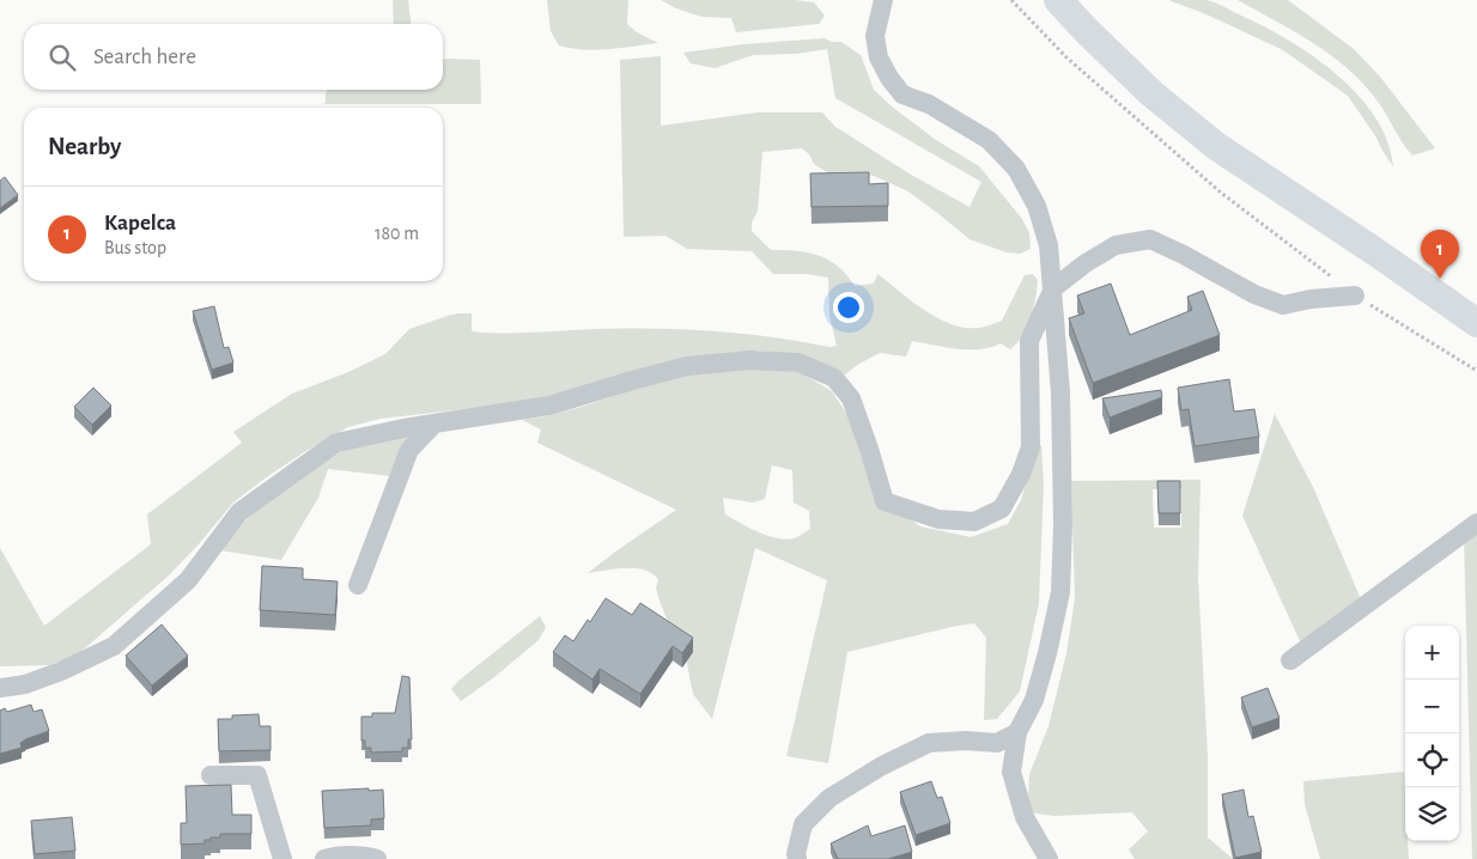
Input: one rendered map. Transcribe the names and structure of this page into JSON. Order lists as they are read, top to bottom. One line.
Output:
{"page":{"search":"Search here","heading":"Nearby","list":[{"mark":"1","name":"Kapelca","note":"Bus stop","value":"180 m"}],"pins":"1","map_buttons":["+","−"]}}
